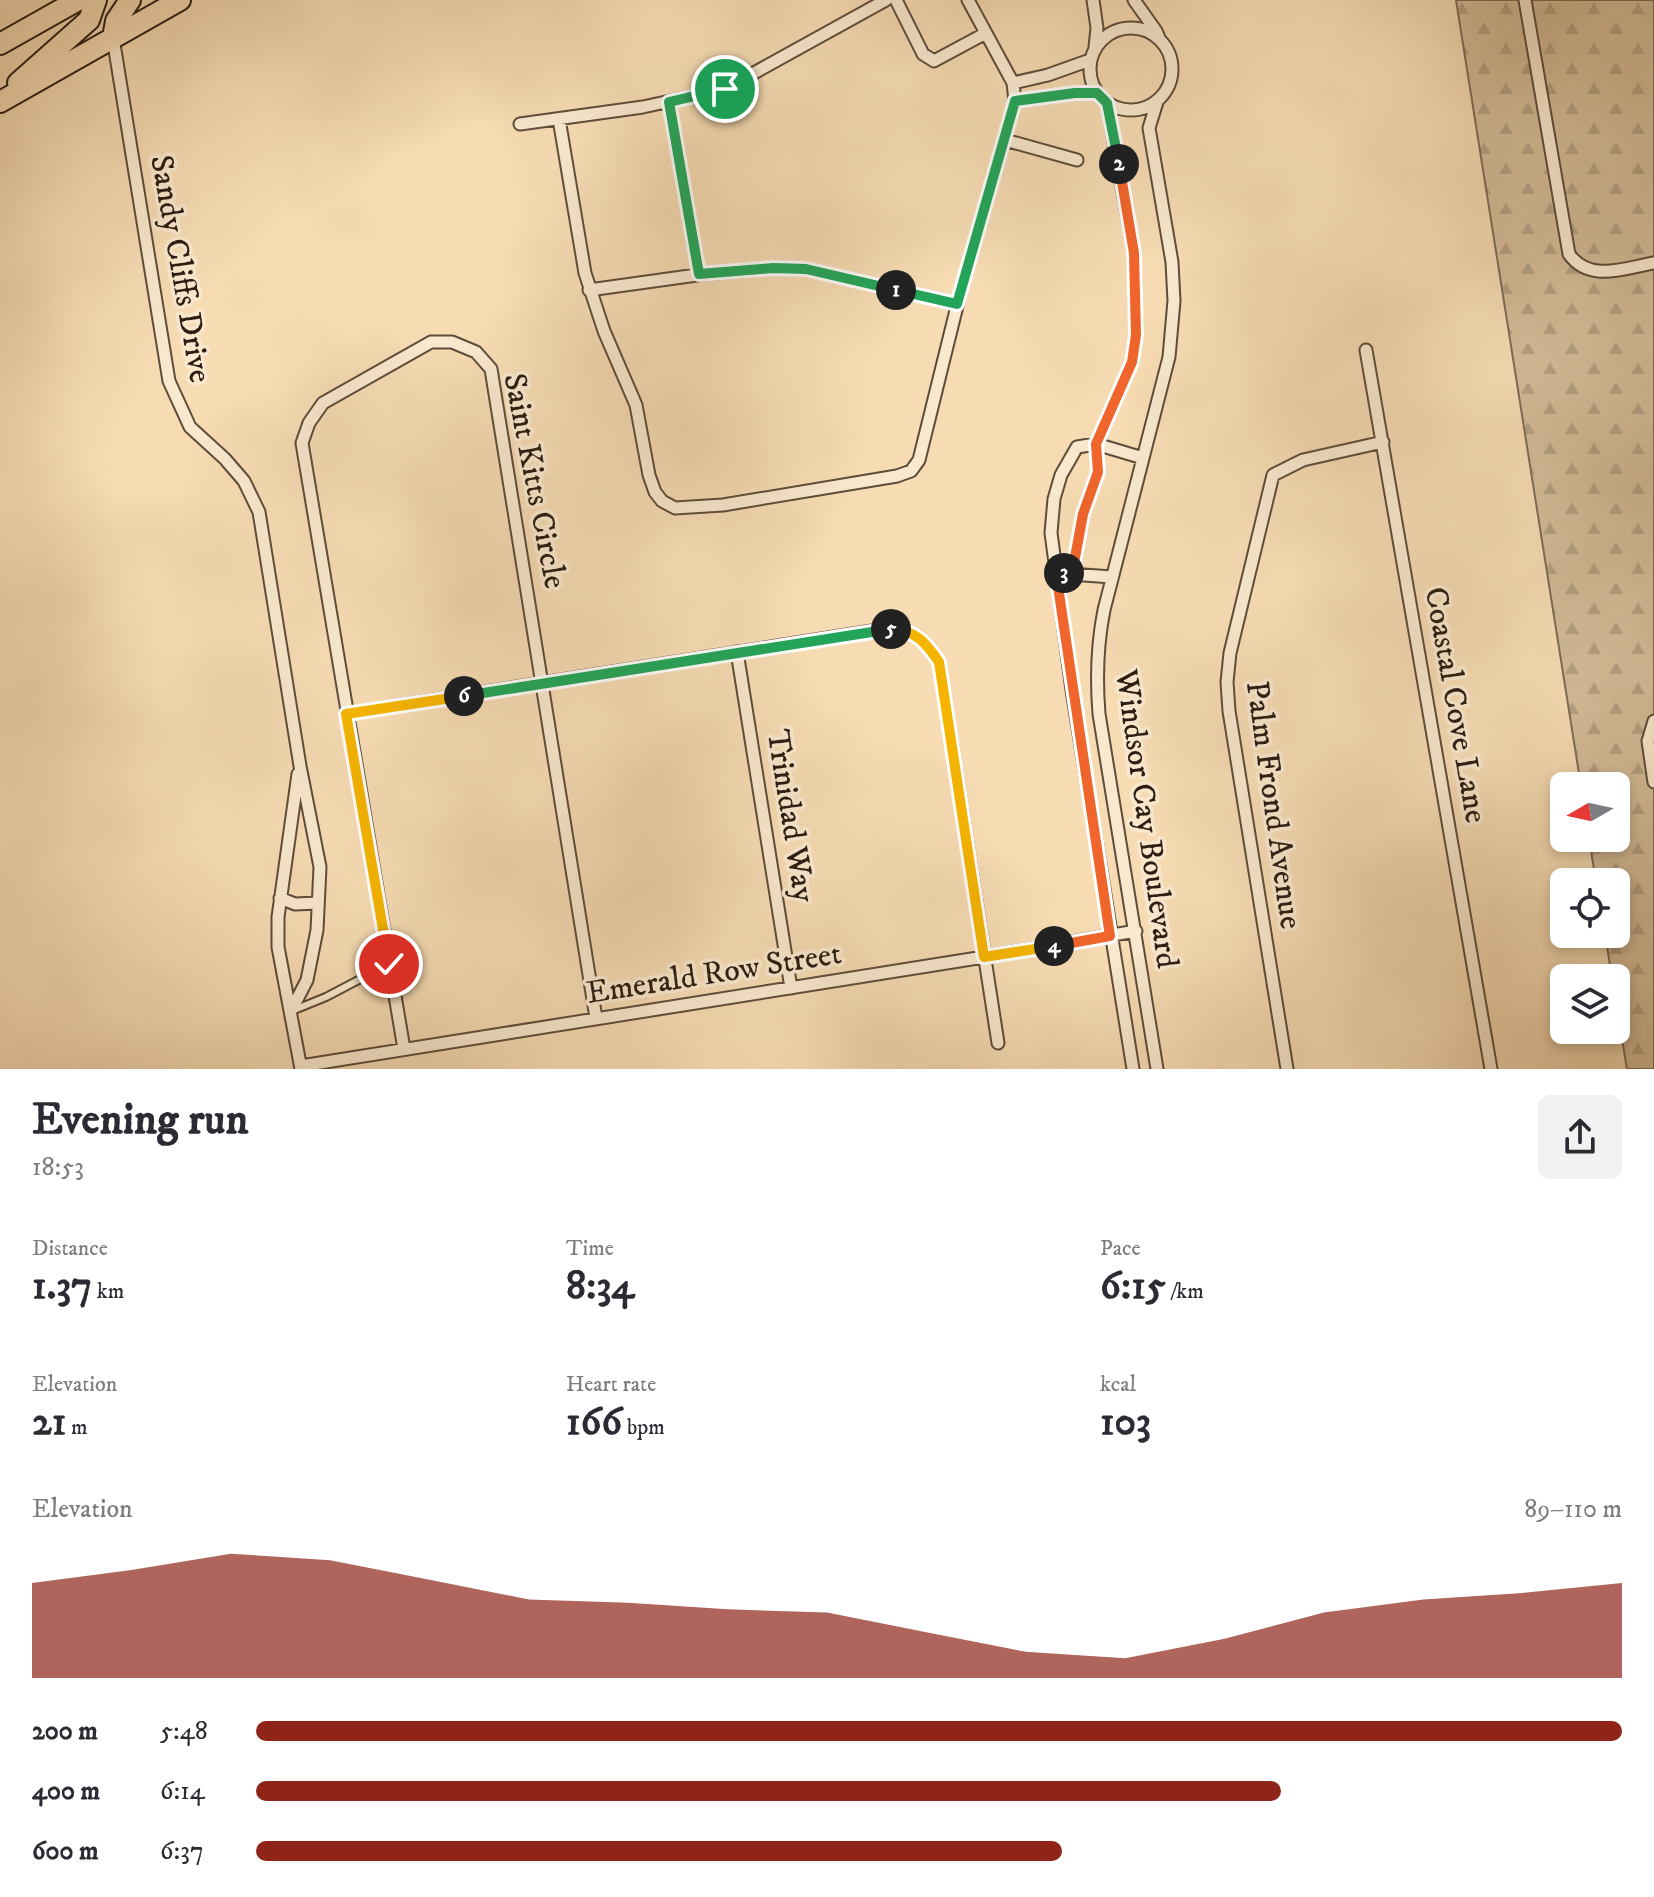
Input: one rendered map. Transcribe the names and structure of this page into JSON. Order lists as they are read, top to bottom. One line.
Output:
{"streets":{"street":["Sandy Cliffs Drive","Saint Kitts Circle","Coastal Cove Lane","Palm Frond Avenue","Trinidad Way","Windsor Cay Boulevard","Emerald Row Street"]},"crossings":[["Sandy Cliffs Drive","Emerald Row Street"],["Saint Kitts Circle","Emerald Row Street"],["Coastal Cove Lane","Palm Frond Avenue"],["Trinidad Way","Emerald Row Street"],["Windsor Cay Boulevard","Emerald Row Street"]],"north":"left","page":{"pins":["2","1","3","5","6","4"],"heading":["Evening run","18:53"],"stats":[["Distance","1.37 km"],["Time","8:34"],["Pace","6:15 /km"],["Elevation","21 m"],["Heart rate","166 bpm"],["kcal","103"]],"chart":["Elevation","89–110 m"],"list":[{"name":"200 m","note":"5:48"},{"name":"400 m","note":"6:14"},{"name":"600 m","note":"6:37"}]}}
